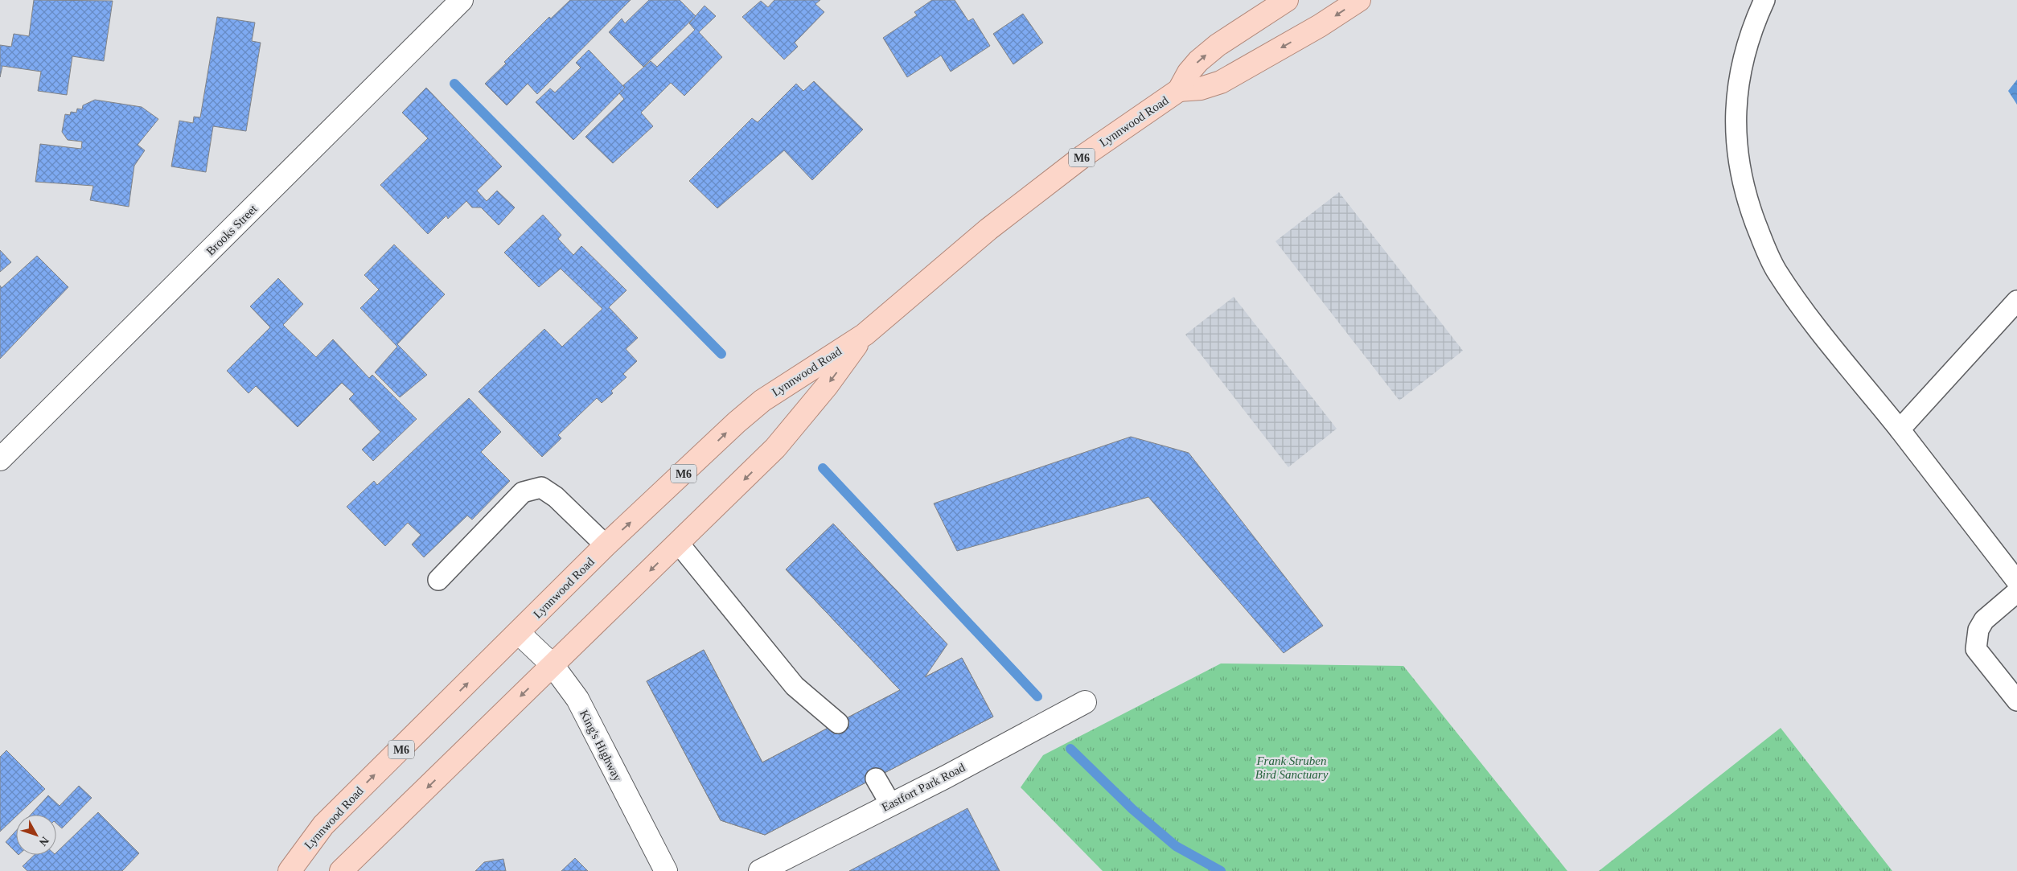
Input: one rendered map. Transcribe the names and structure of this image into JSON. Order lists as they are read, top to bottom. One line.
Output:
{"streets":{"main road":["Lynnwood Road","M6"],"street":["Brooks Street","King's Highway","Eastfort Park Road"]},"crossings":[["Lynnwood Road","King's Highway"]],"parks":["Frank Struben Bird Sanctuary"],"north":"bottom right"}
